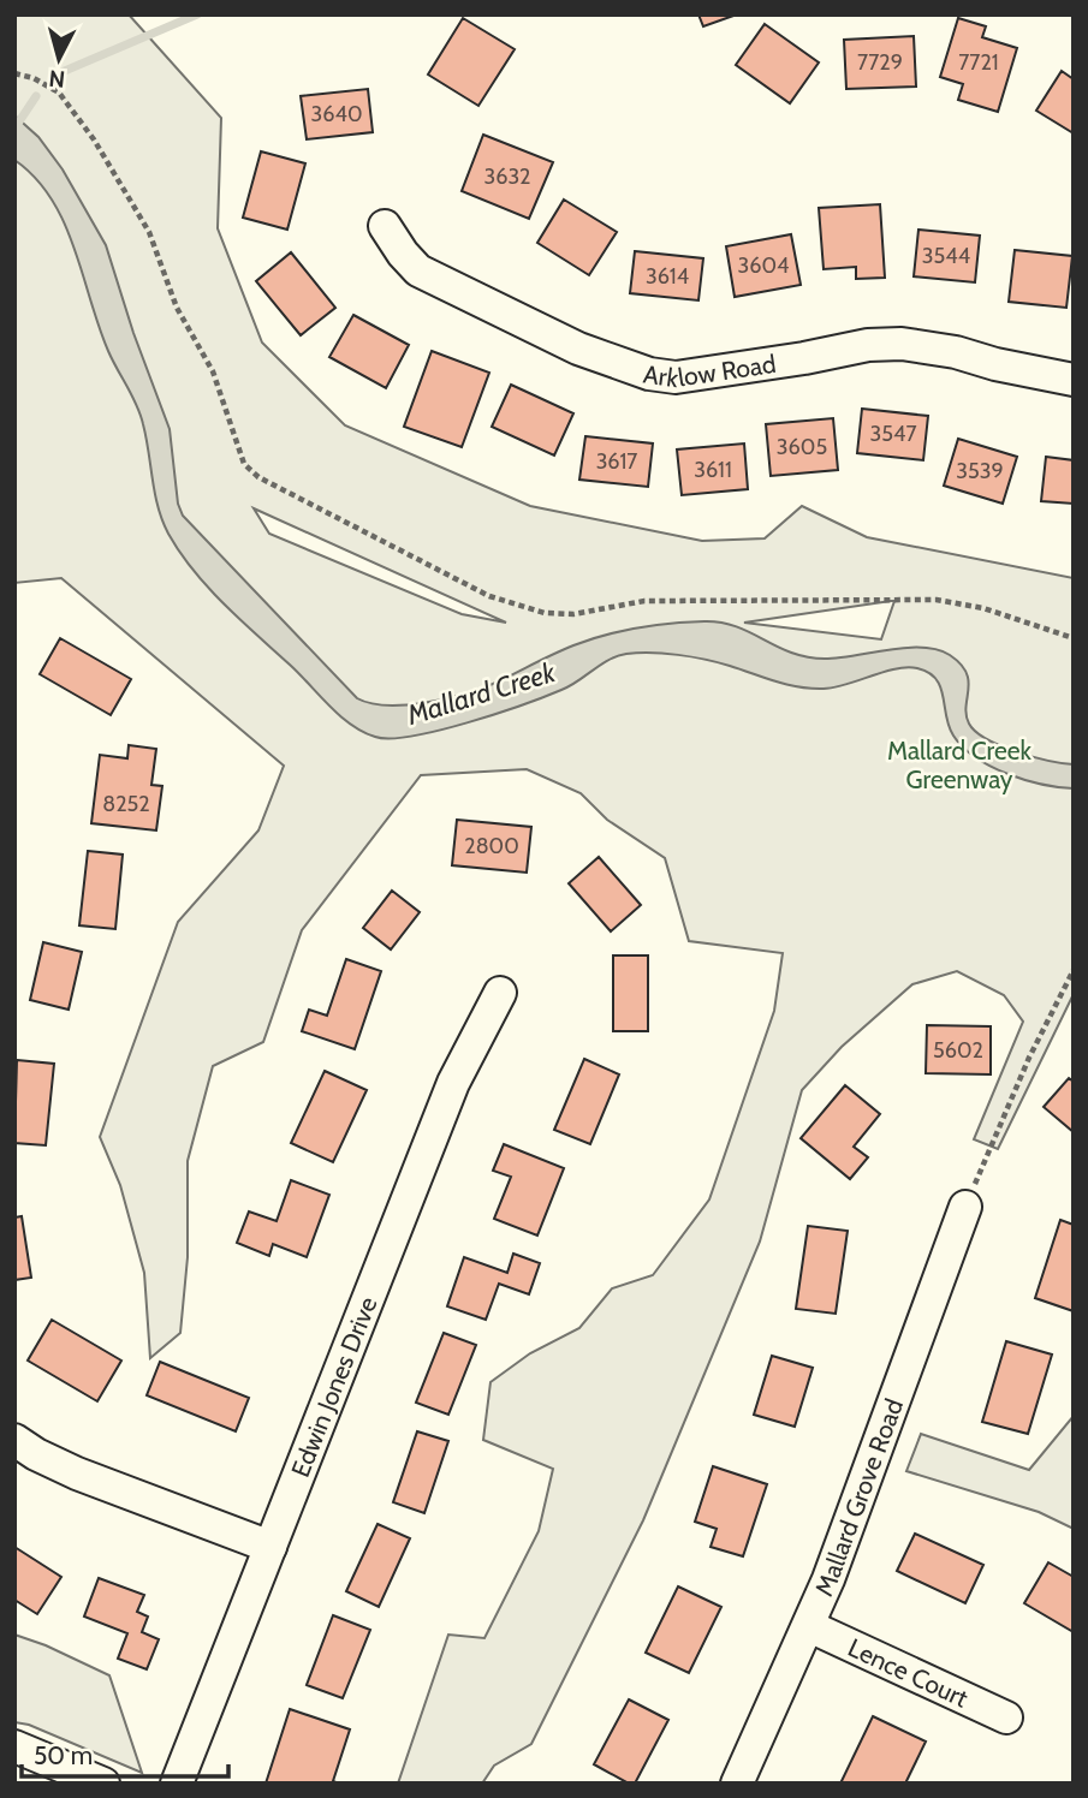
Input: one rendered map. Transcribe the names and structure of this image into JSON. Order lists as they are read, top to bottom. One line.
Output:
{"streets":{"street":["Arklow Road","Edwin Jones Drive","Mallard Grove Road","Lence Court"]},"crossings":[["Mallard Grove Road","Lence Court"]],"water":["Mallard Creek"],"parks":["Mallard Creek Greenway"],"house_numbers":["7729","7721","3640","3632","3544","3604","3614","3547","3605","3617","3611","3539","8252","2800","5602"],"scale_bar":"50 m","north":"bottom"}
